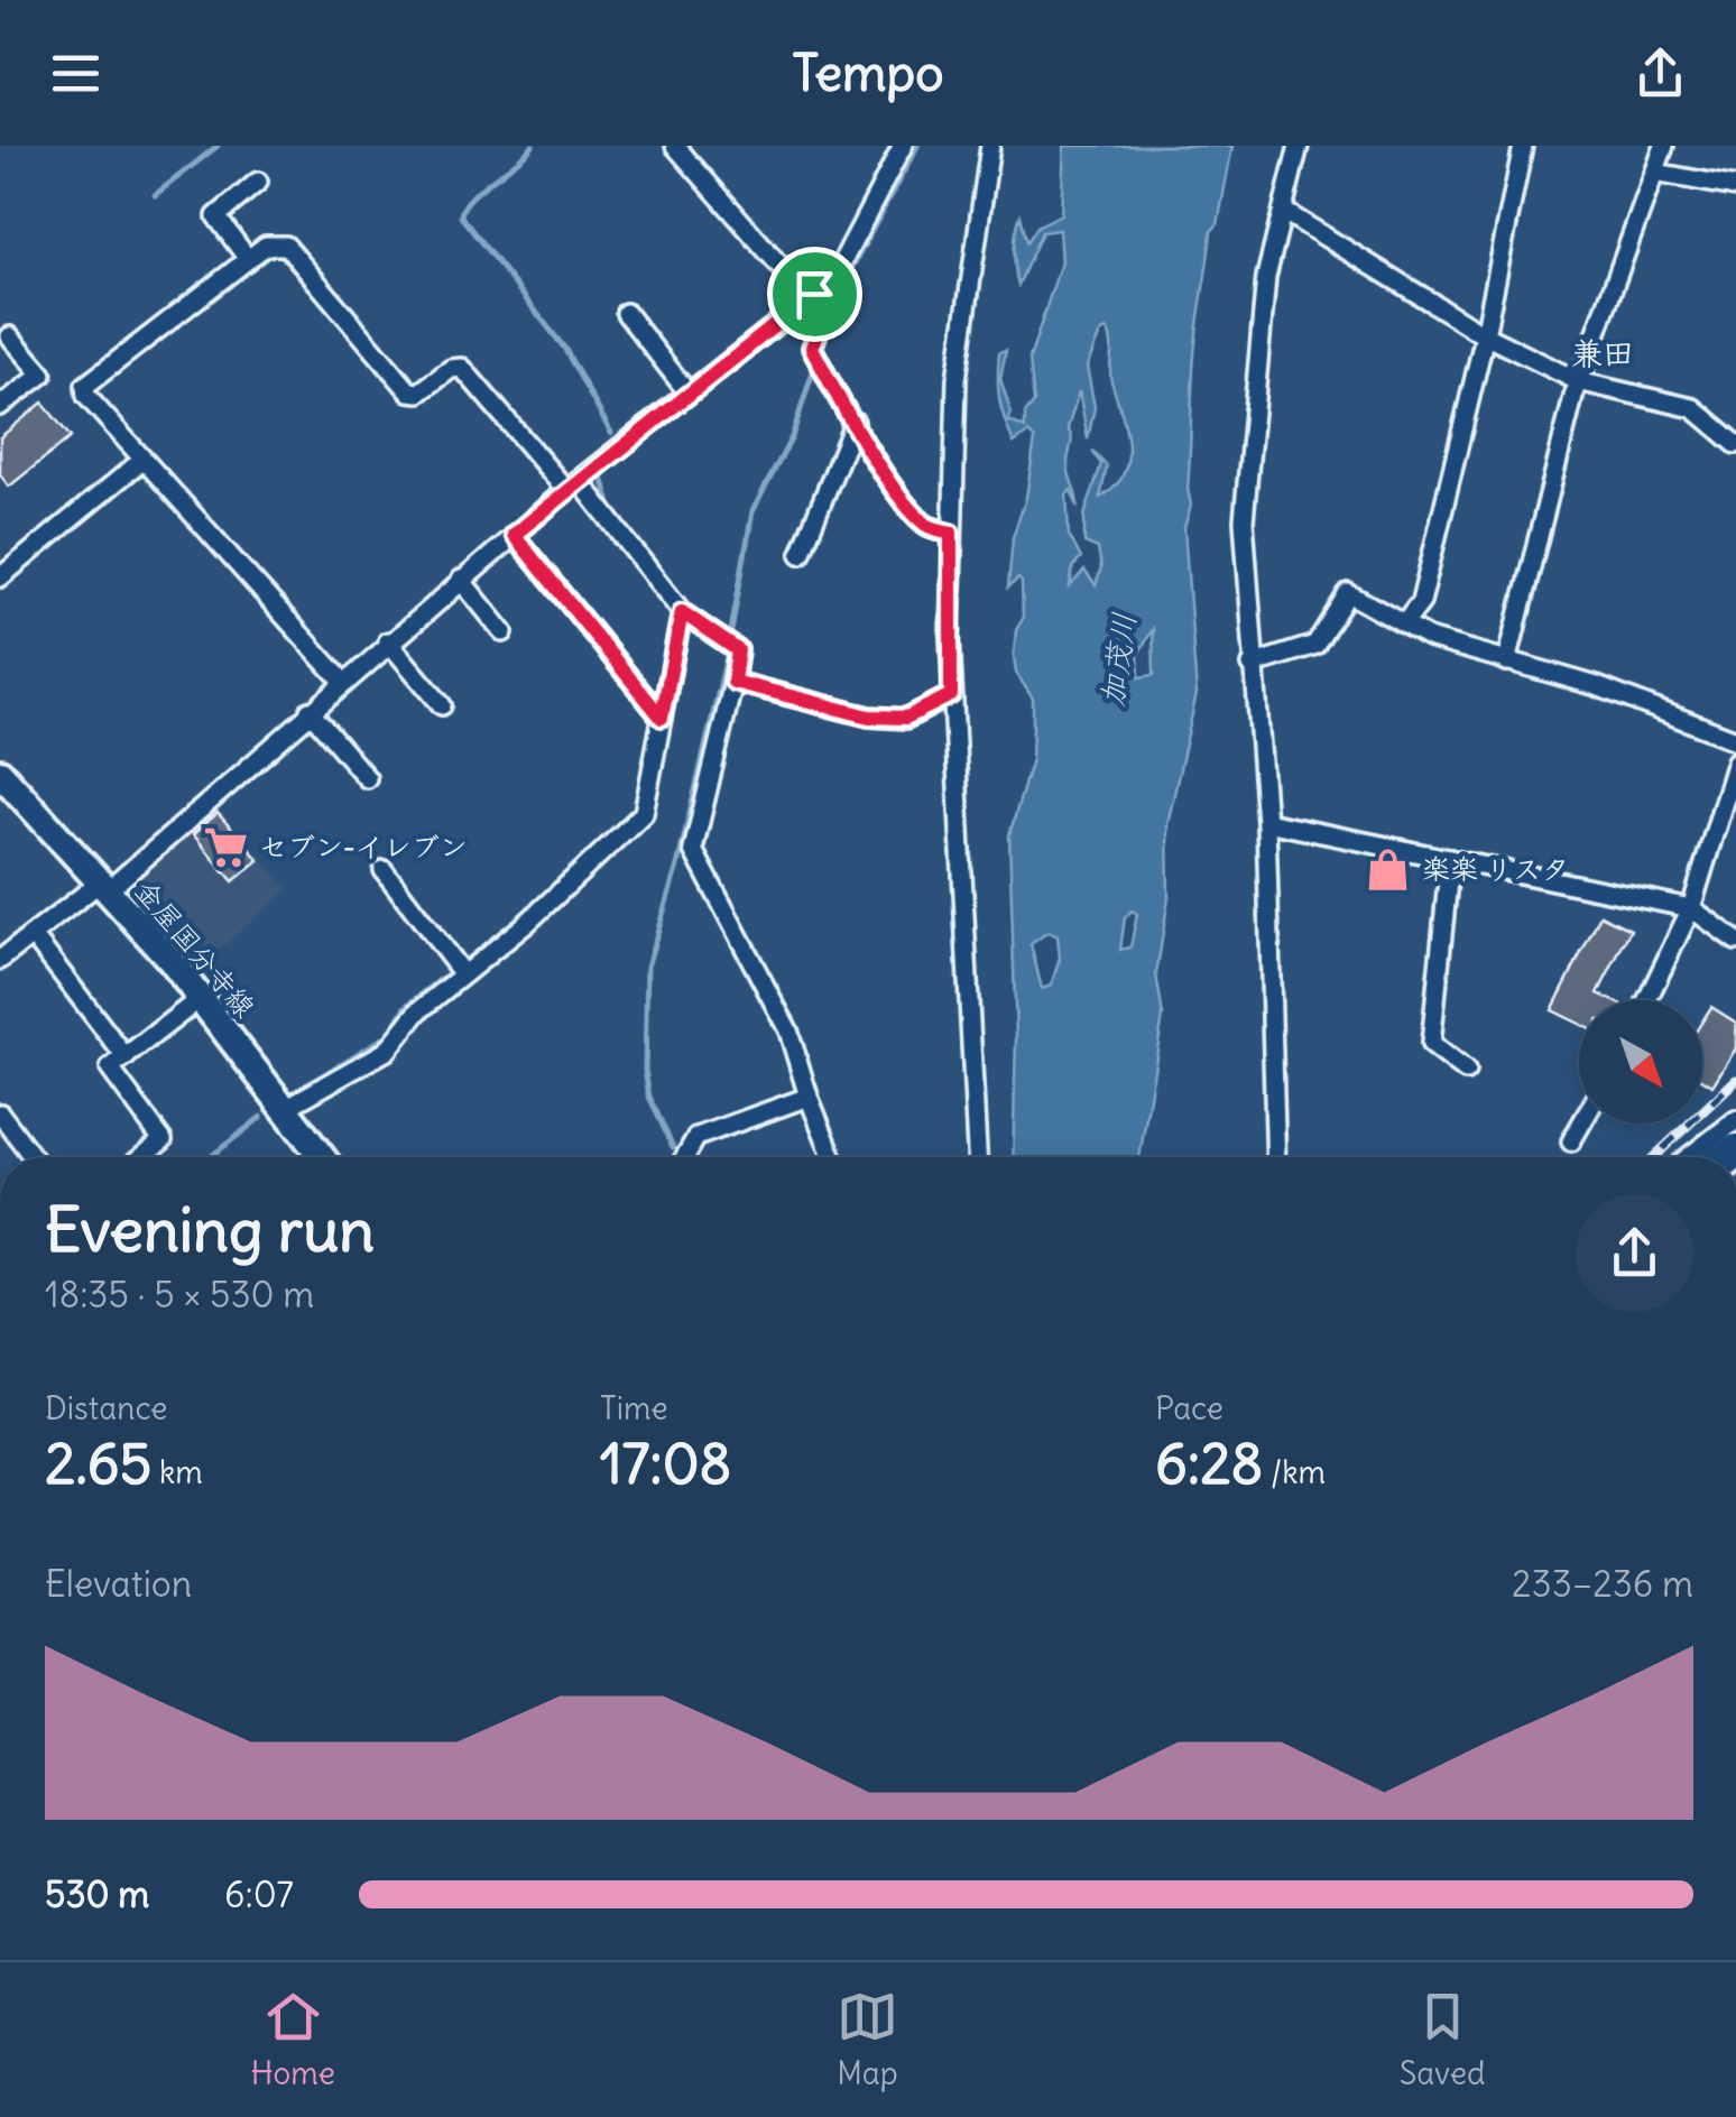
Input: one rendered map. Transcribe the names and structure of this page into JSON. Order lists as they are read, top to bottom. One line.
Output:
{"streets":{"main road":["金屋国分寺線"]},"districts":["兼田"],"water":["加茂川"],"places":{"supermarket":["セブン-イレブン"],"shop":["楽楽 リスタ"]},"north":"bottom right","page":{"header":"Tempo","heading":["Evening run","18:35 · 5 × 530 m"],"stats":[["Distance","2.65 km"],["Time","17:08"],["Pace","6:28 /km"]],"chart":["Elevation","233–236 m"],"list":[{"name":"530 m","note":"6:07"}],"tabs":["Home","Map","Saved"]}}
